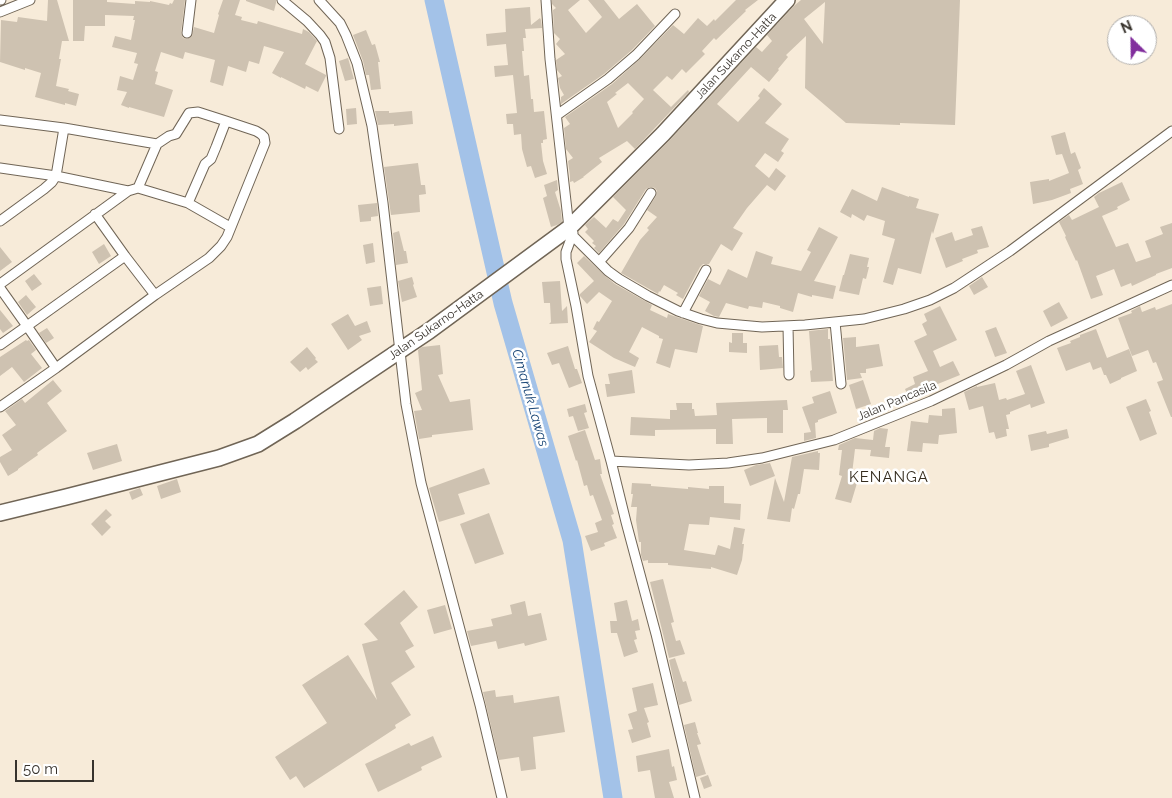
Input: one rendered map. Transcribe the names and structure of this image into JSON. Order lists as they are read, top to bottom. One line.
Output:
{"streets":{"highway":["Jalan Sukarno-Hatta"],"street":["Jalan Pancasila"]},"districts":["KENANGA"],"water":["Cimanuk Lawas"],"scale_bar":"50 m","north":"top left"}
